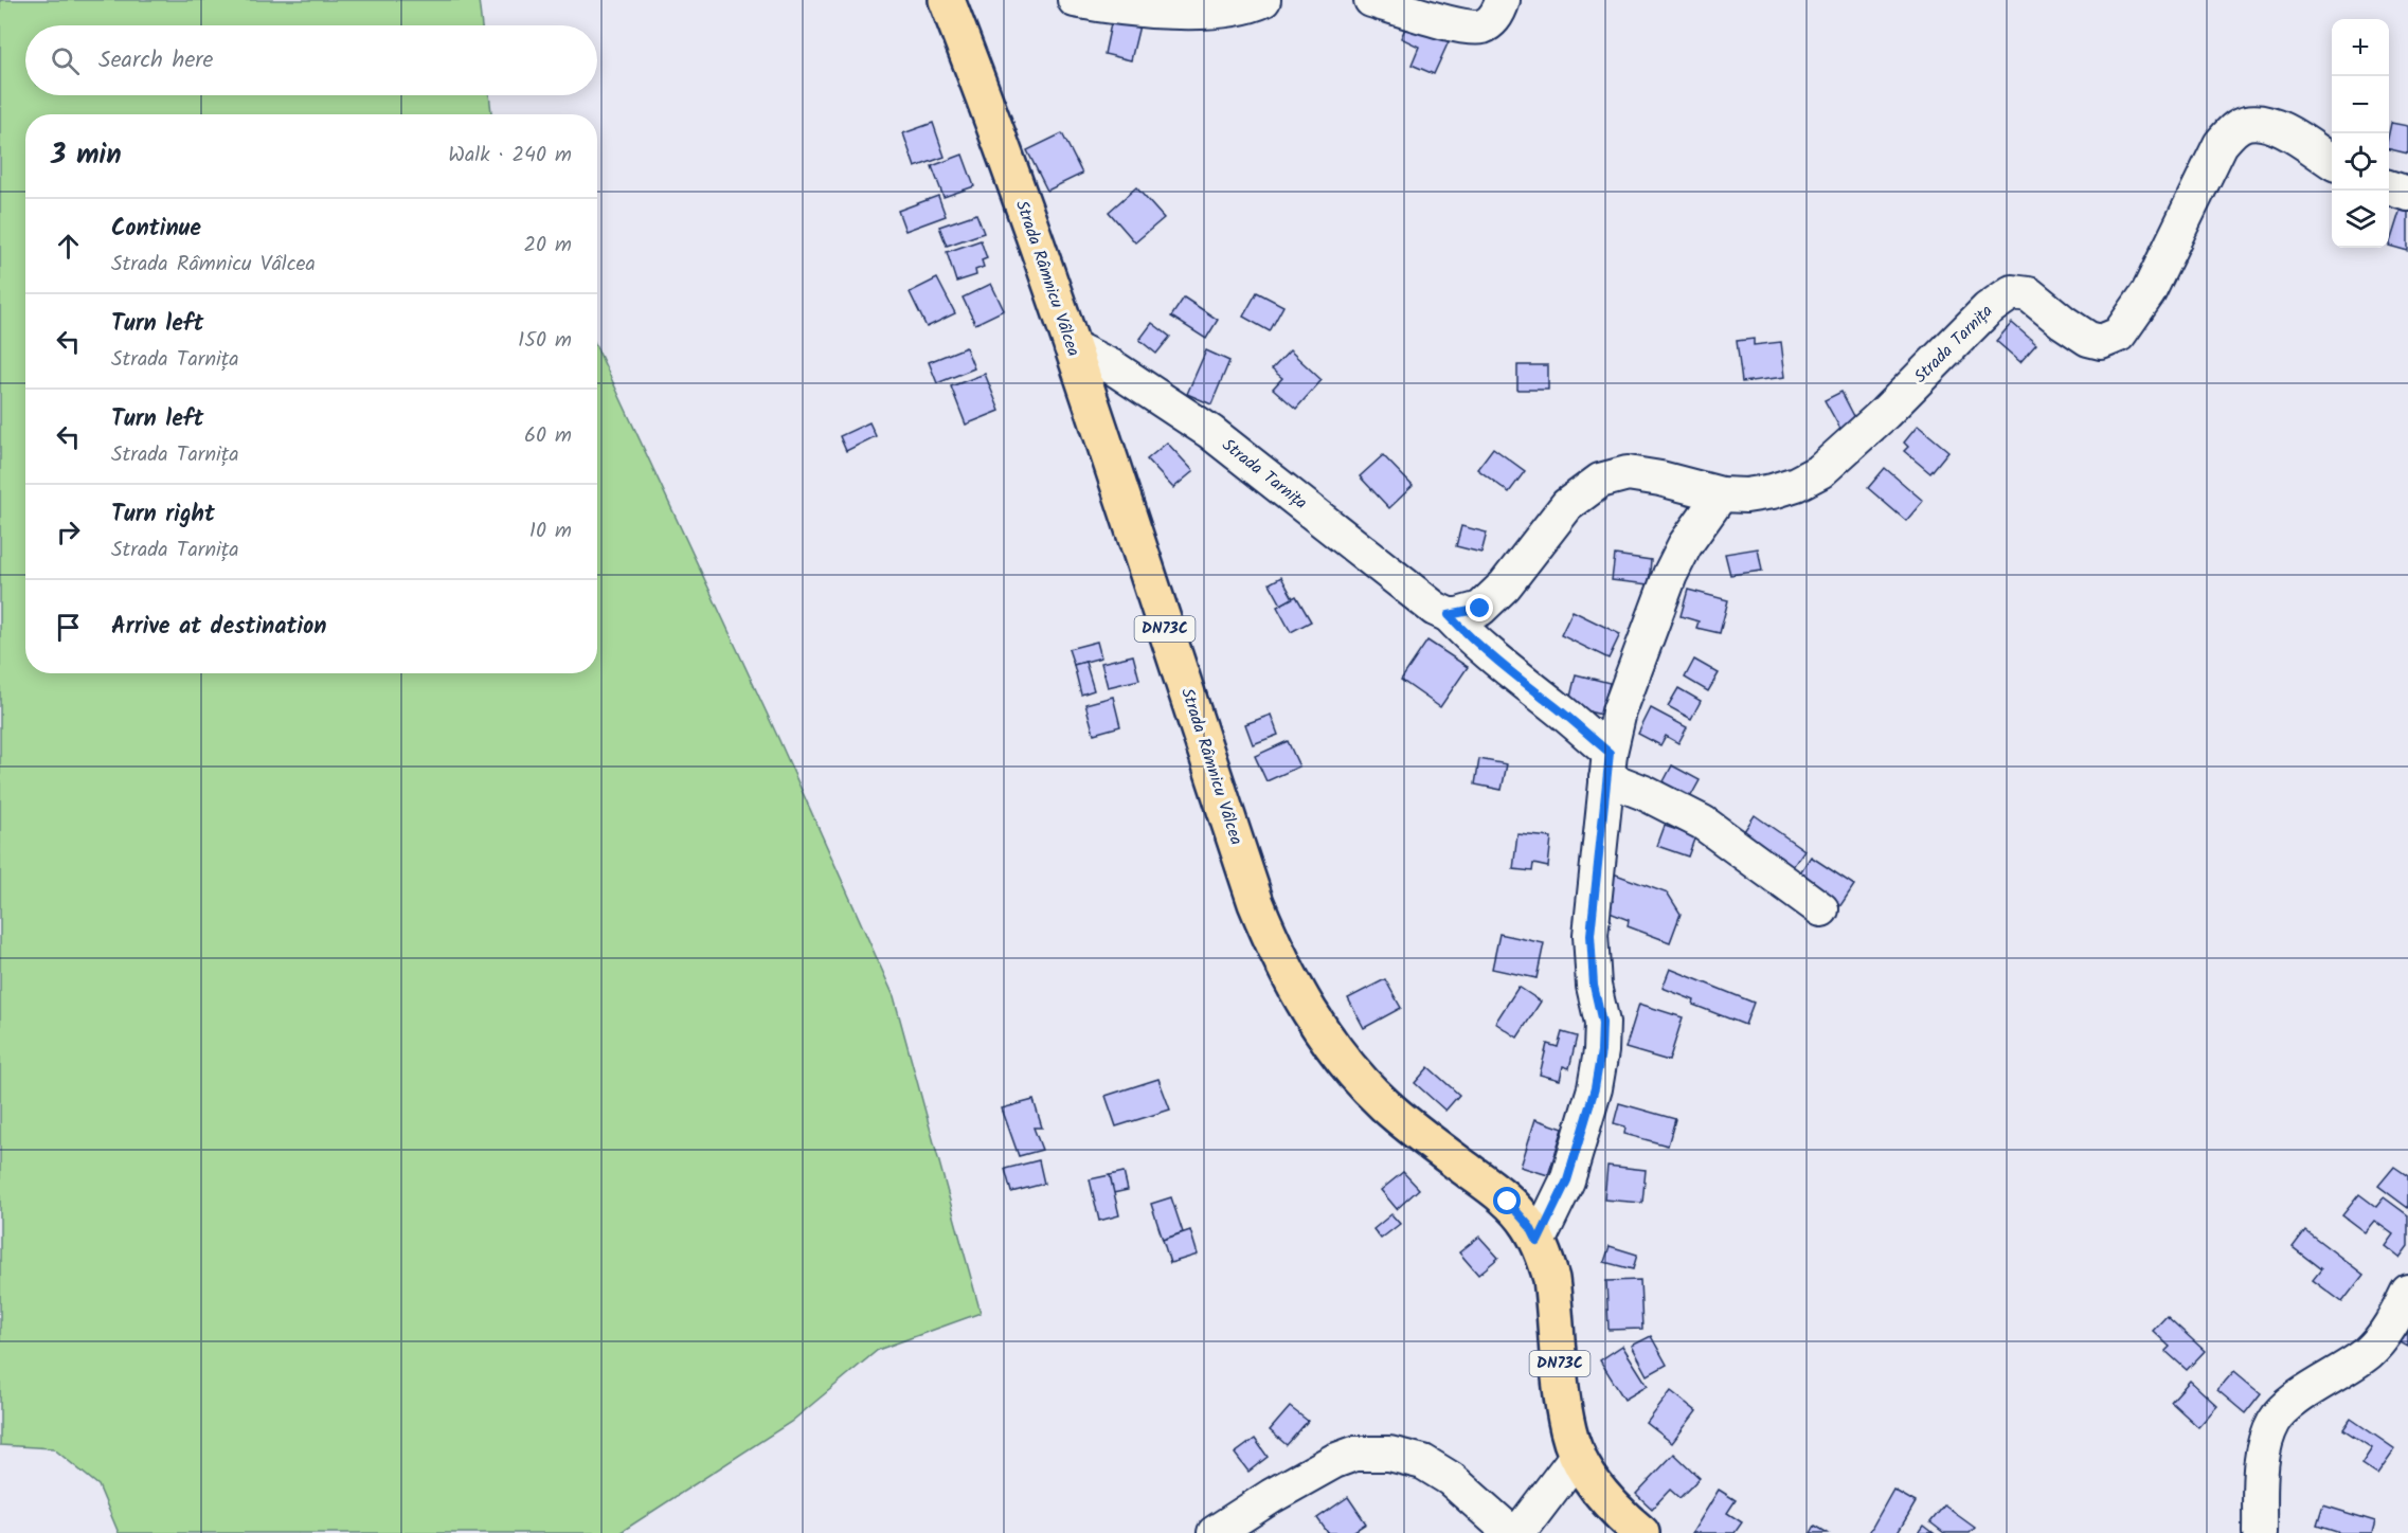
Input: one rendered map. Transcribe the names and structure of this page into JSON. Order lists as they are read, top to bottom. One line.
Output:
{"streets":{"main road":["Strada Râmnicu Vâlcea","DN73C"],"street":["Strada Tarnița"]},"crossings":[["Strada Râmnicu Vâlcea","Strada Tarnița"]],"page":{"map_buttons":["+","−"],"search":"Search here","heading":["3 min","Walk · 240 m"],"list":[["Continue","Strada Râmnicu Vâlcea","20 m"],["Turn left","Strada Tarnița","150 m"],["Turn left","Strada Tarnița","60 m"],["Turn right","Strada Tarnița","10 m"],"Arrive at destination"]}}
